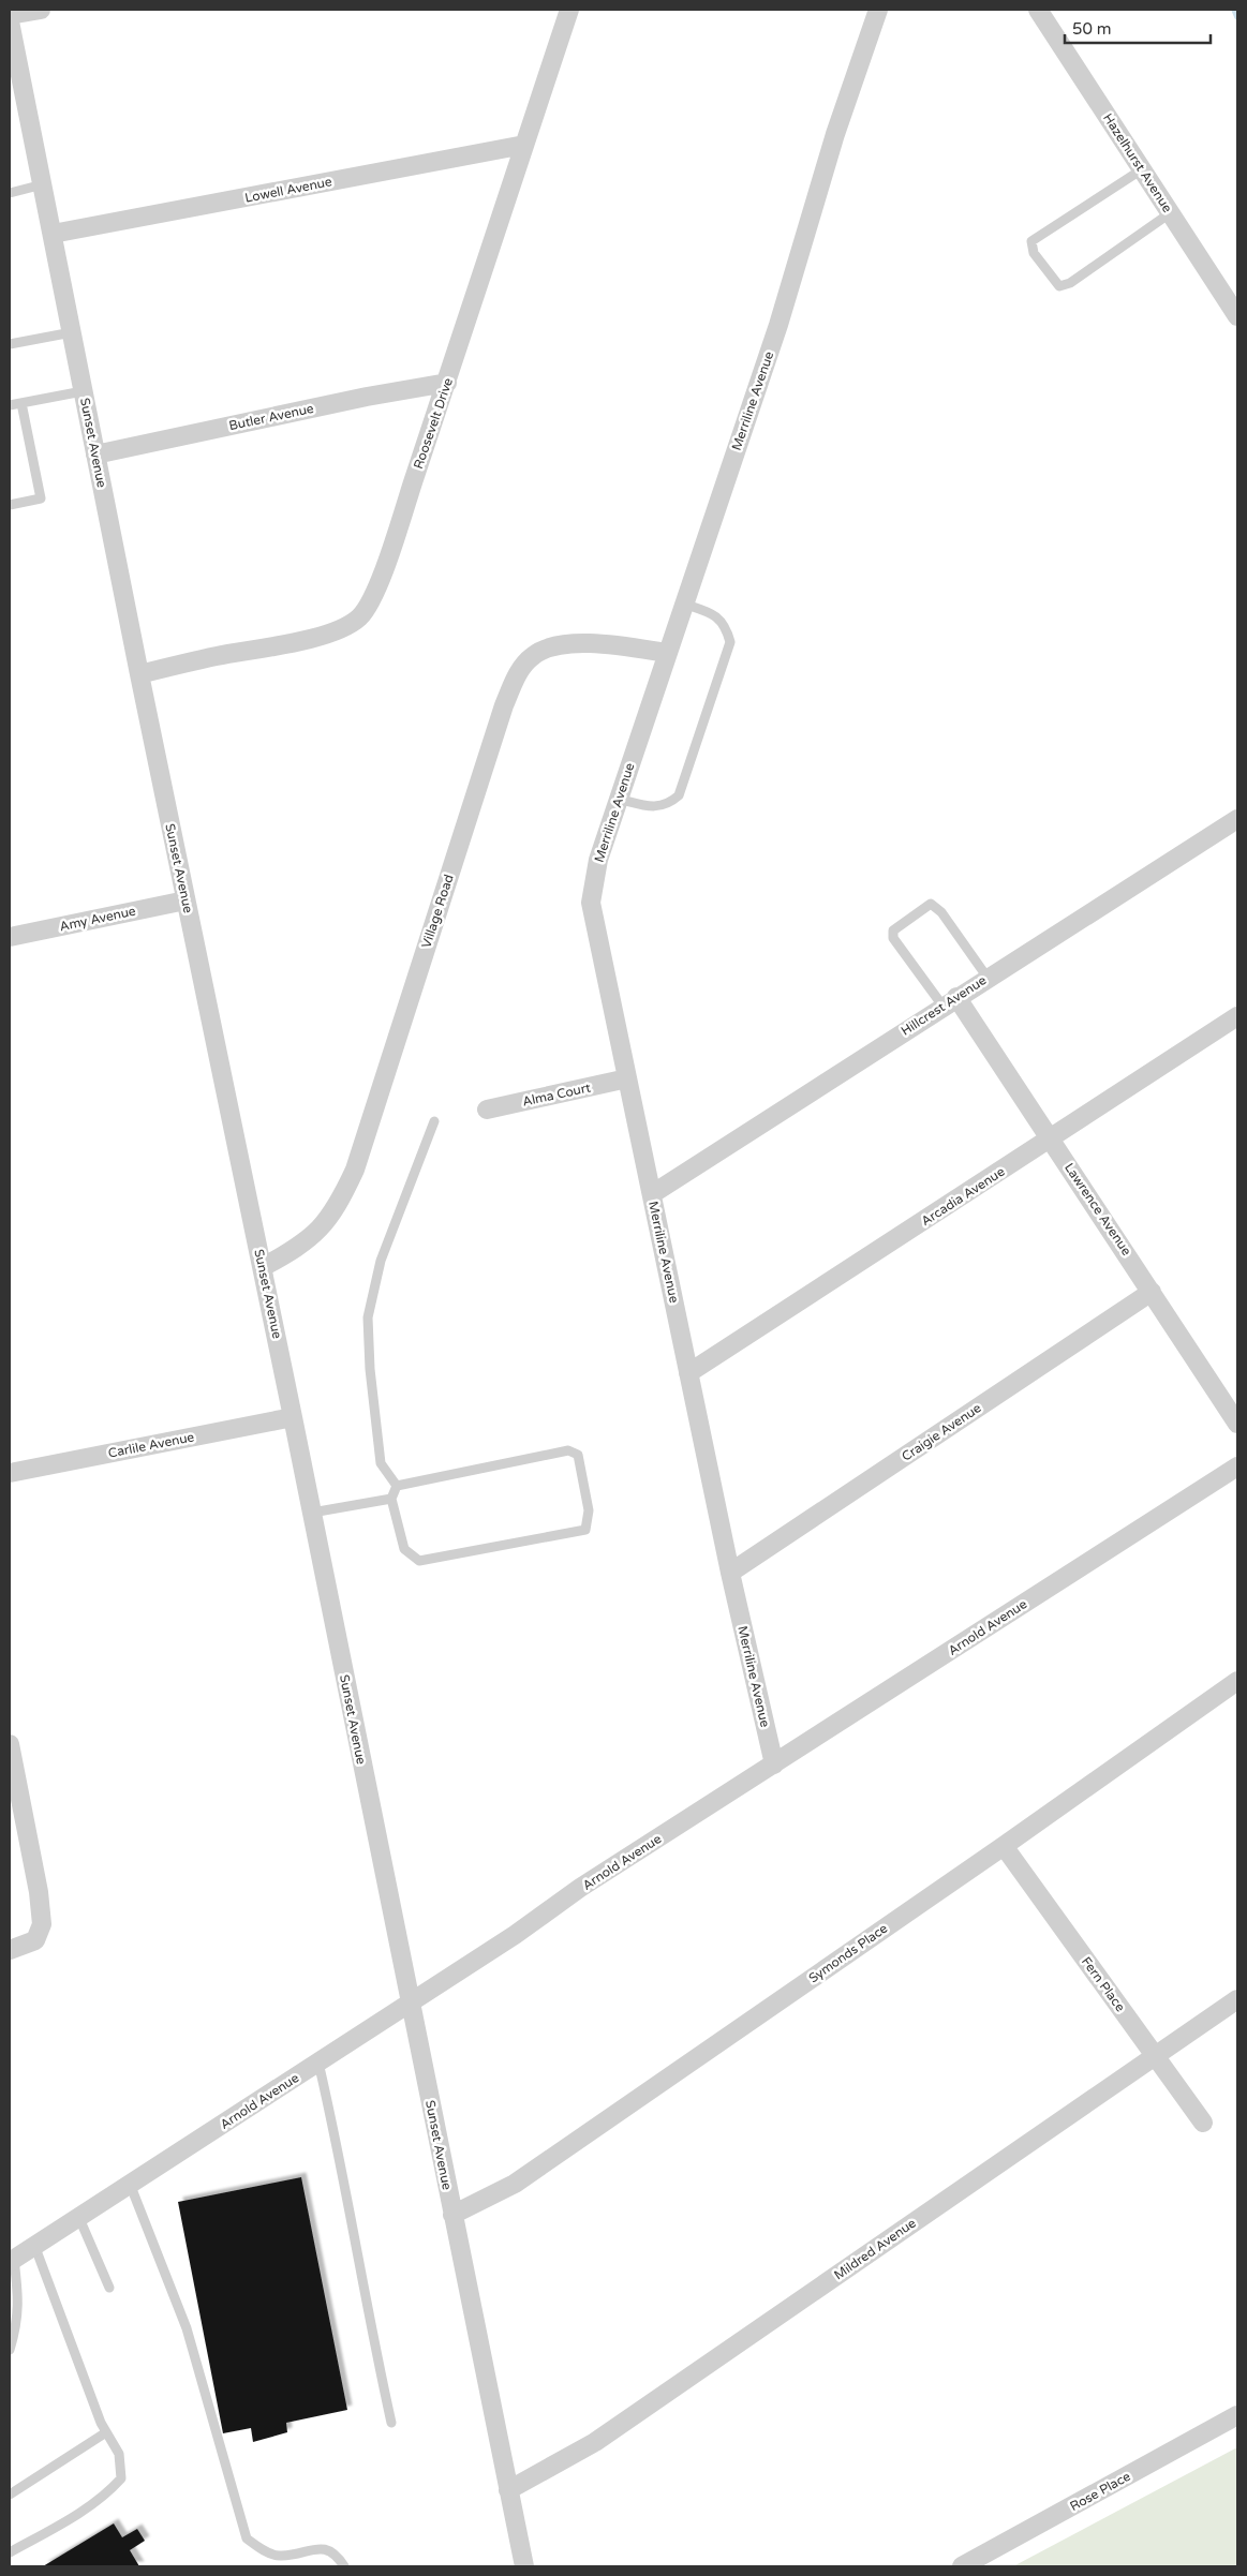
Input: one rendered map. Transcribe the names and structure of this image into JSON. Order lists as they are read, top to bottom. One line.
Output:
{"streets":{"street":["Hazelhurst Avenue","Lowell Avenue","Merriline Avenue","Butler Avenue","Roosevelt Drive","Sunset Avenue","Village Road","Amy Avenue","Hillcrest Avenue","Alma Court","Arcadia Avenue","Lawrence Avenue","Craigie Avenue","Carlile Avenue","Arnold Avenue","Symonds Place","Fern Place","Mildred Avenue","Rose Place"]},"crossings":[["Lowell Avenue","Roosevelt Drive"],["Lowell Avenue","Sunset Avenue"],["Merriline Avenue","Village Road"],["Merriline Avenue","Hillcrest Avenue"],["Merriline Avenue","Alma Court"],["Merriline Avenue","Arcadia Avenue"],["Merriline Avenue","Craigie Avenue"],["Merriline Avenue","Arnold Avenue"],["Butler Avenue","Roosevelt Drive"],["Butler Avenue","Sunset Avenue"],["Roosevelt Drive","Sunset Avenue"],["Sunset Avenue","Village Road"],["Sunset Avenue","Amy Avenue"],["Sunset Avenue","Carlile Avenue"],["Sunset Avenue","Arnold Avenue"],["Sunset Avenue","Symonds Place"],["Sunset Avenue","Mildred Avenue"],["Hillcrest Avenue","Lawrence Avenue"],["Arcadia Avenue","Lawrence Avenue"],["Lawrence Avenue","Craigie Avenue"],["Symonds Place","Fern Place"],["Fern Place","Mildred Avenue"]],"scale_bar":"50 m"}
